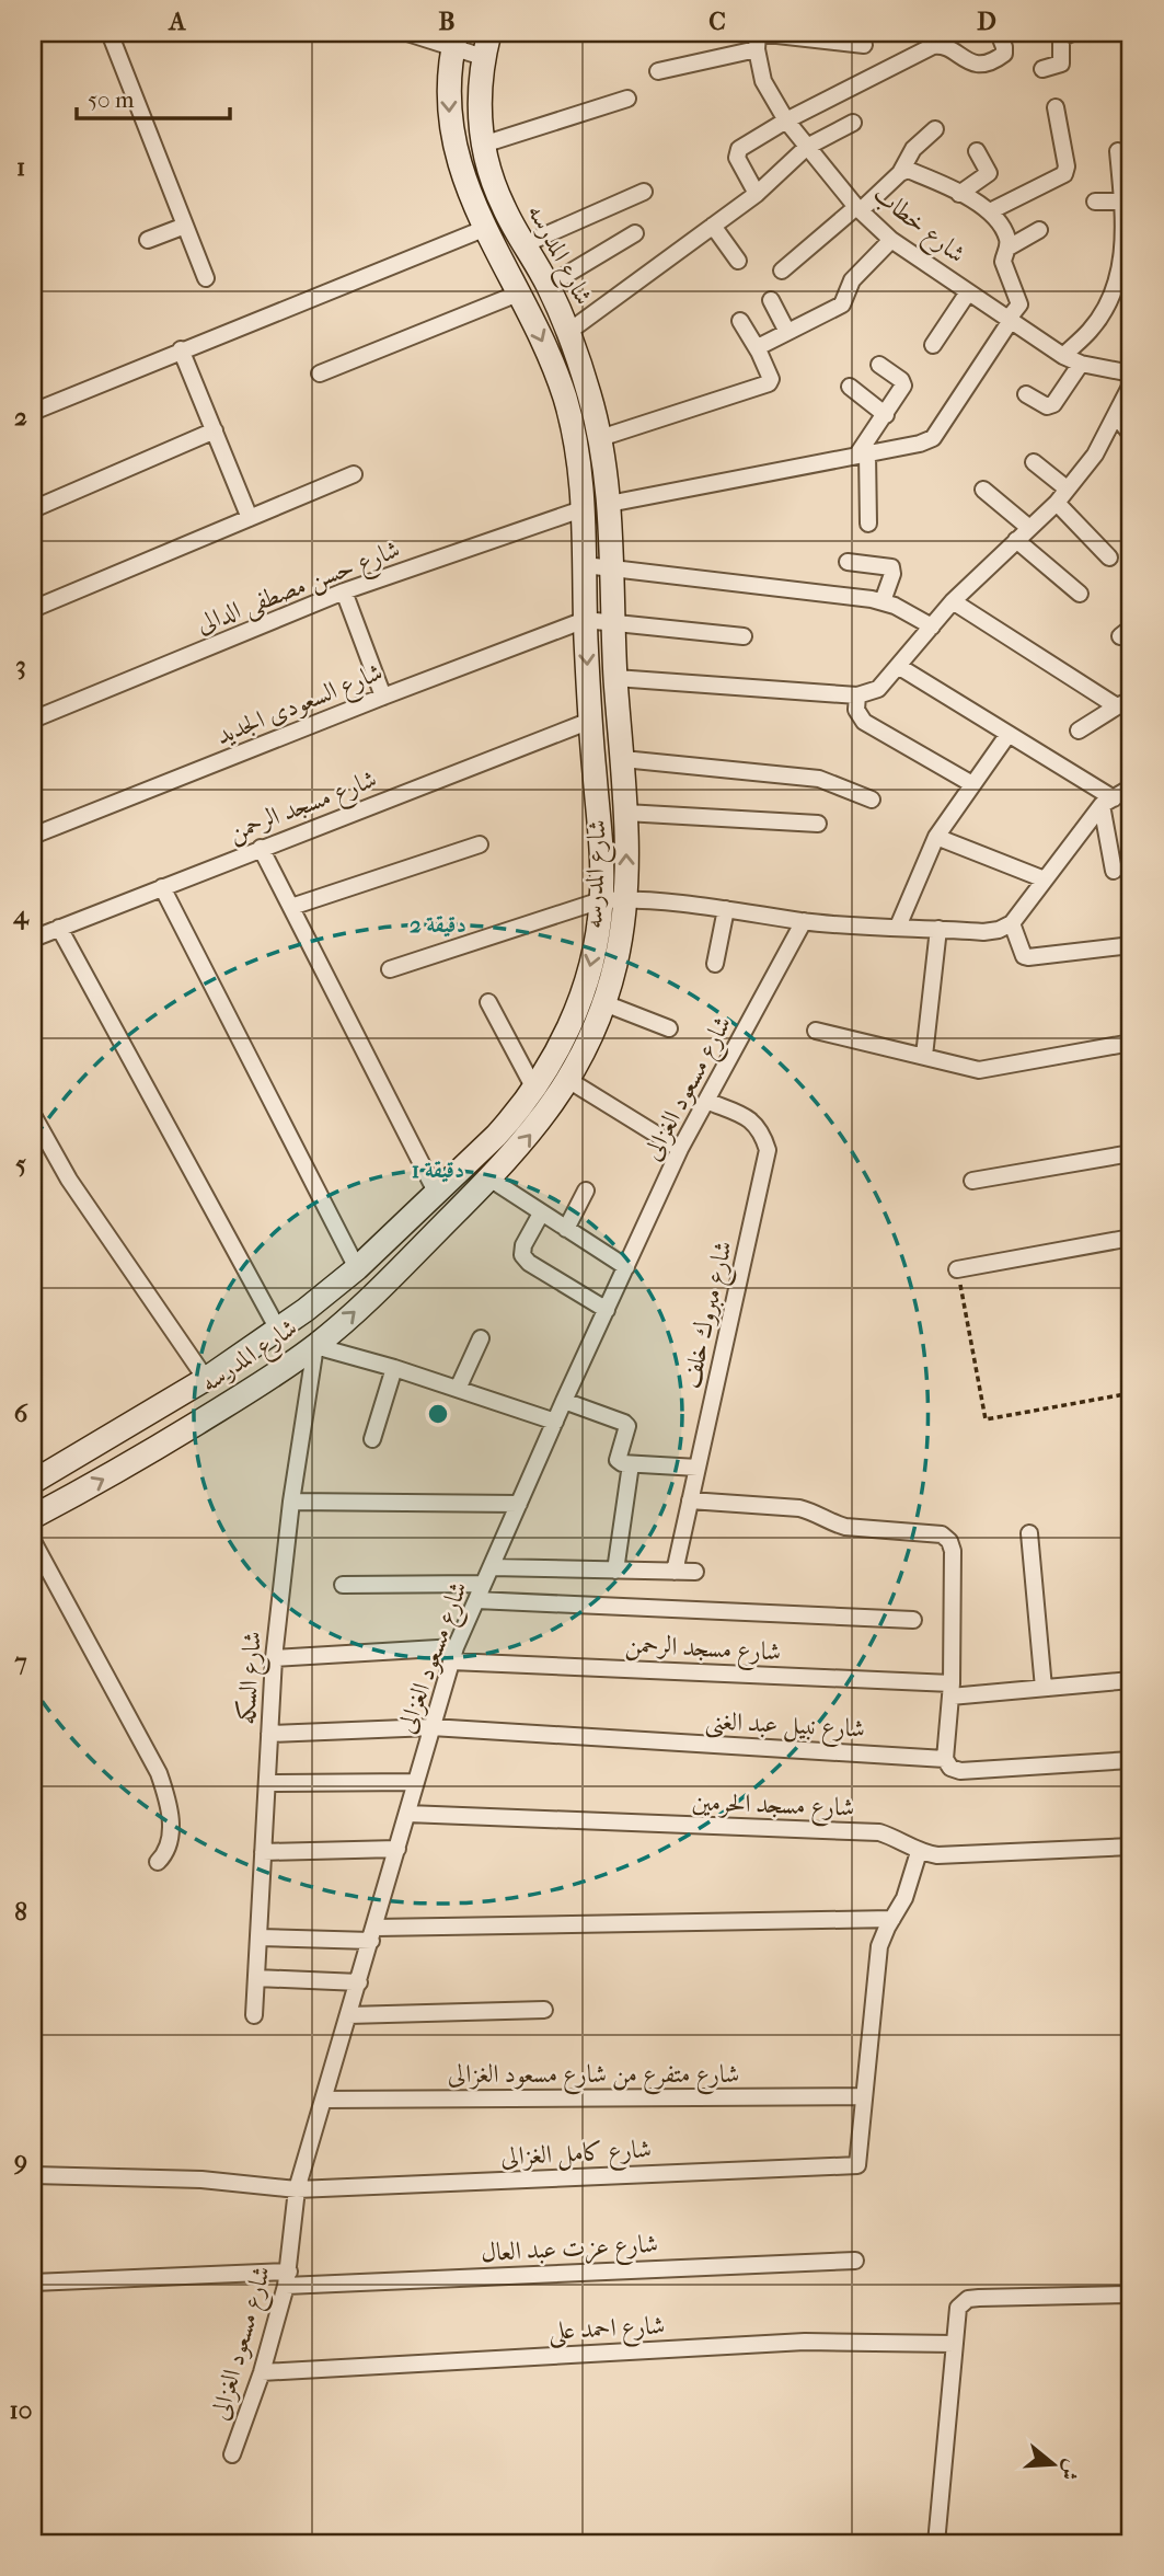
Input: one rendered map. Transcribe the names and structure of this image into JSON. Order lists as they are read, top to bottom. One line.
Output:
{"streets":{"street":["شارع خطاب","شارع المدرسه","شارع حسن مصطفى الدالى","شارع السعودى الجديد","شارع مسجد الرحمن","شارع مسعود الغزالى","شارع مبروك خلف","شارع السكه","شارع نبيل عبد الغنى","شارع مسجد الحرمين","شارع متفرع من شارع مسعود الغزالى","شارع كامل الغزالى","شارع عزت عبد العال","شارع احمد على"]},"crossings":[["شارع المدرسه","شارع حسن مصطفى الدالى"],["شارع المدرسه","شارع السعودى الجديد"],["شارع المدرسه","شارع مسجد الرحمن"],["شارع المدرسه","شارع السكه"],["شارع مسجد الرحمن","شارع مسعود الغزالى"],["شارع مسجد الرحمن","شارع السكه"],["شارع مسعود الغزالى","شارع مبروك خلف"],["شارع مسعود الغزالى","شارع نبيل عبد الغنى"],["شارع مسعود الغزالى","شارع مسجد الحرمين"],["شارع مسعود الغزالى","شارع متفرع من شارع مسعود الغزالى"],["شارع مسعود الغزالى","شارع كامل الغزالى"],["شارع مسعود الغزالى","شارع عزت عبد العال"],["شارع مسعود الغزالى","شارع احمد على"],["شارع السكه","شارع نبيل عبد الغنى"],["شارع متفرع من شارع مسعود الغزالى","شارع كامل الغزالى"]],"scale_bar":"50 m","north":"right","grid":{"columns":["A","B","C","D"],"rows":["1","2","3","4","5","6","7","8","9","10"]},"rings":["2 دقيقة","1 دقيقة"]}
